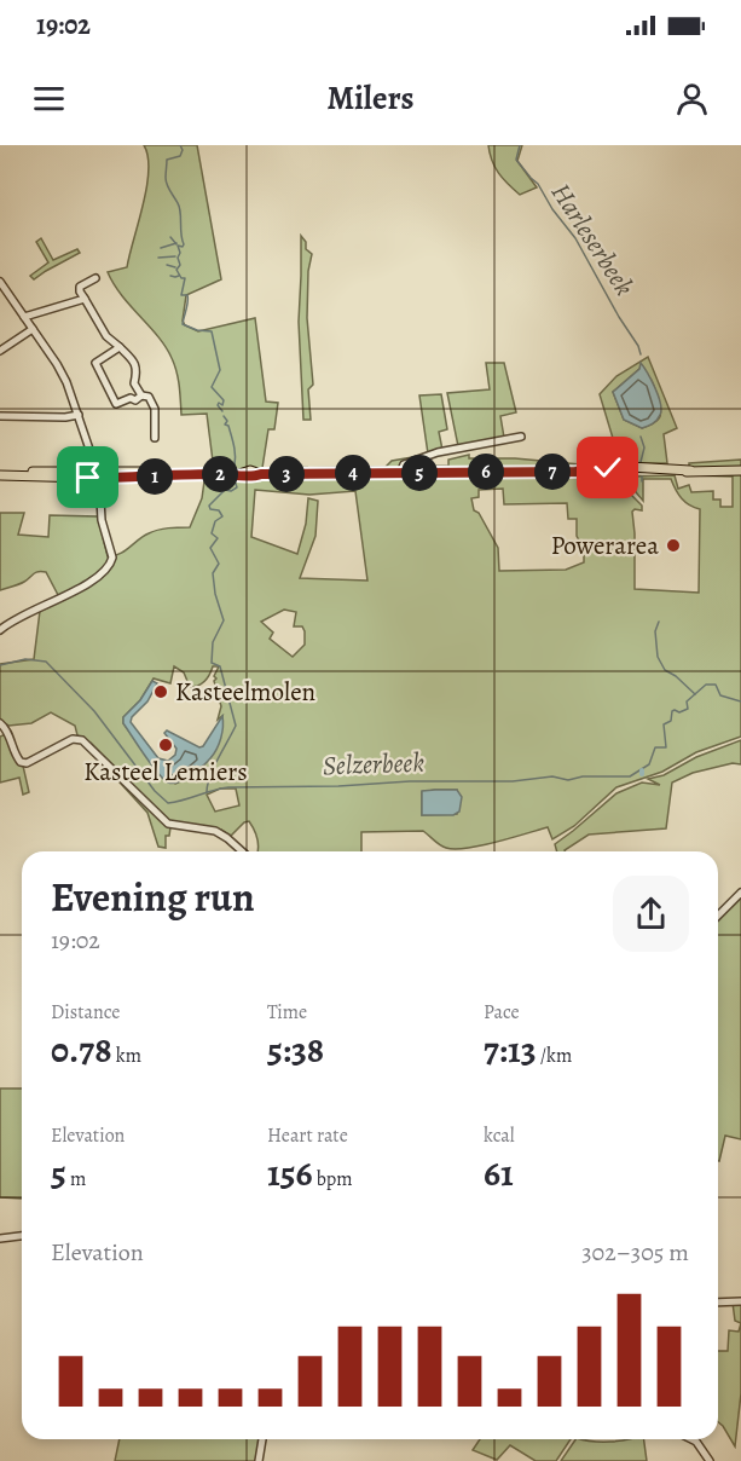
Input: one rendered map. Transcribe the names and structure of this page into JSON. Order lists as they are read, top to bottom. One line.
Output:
{"water":["Harleserbeek","Selzerbeek"],"places":["Powerarea","Kasteelmolen","Kasteel Lemiers"],"page":{"status":"19:02","header":"Milers","pins":["6","7","4","5","2","3","1"],"heading":["Evening run","19:02"],"stats":[["Distance","0.78 km"],["Time","5:38"],["Pace","7:13 /km"],["Elevation","5 m"],["Heart rate","156 bpm"],["kcal","61"]],"chart":["Elevation","302–305 m"]}}
